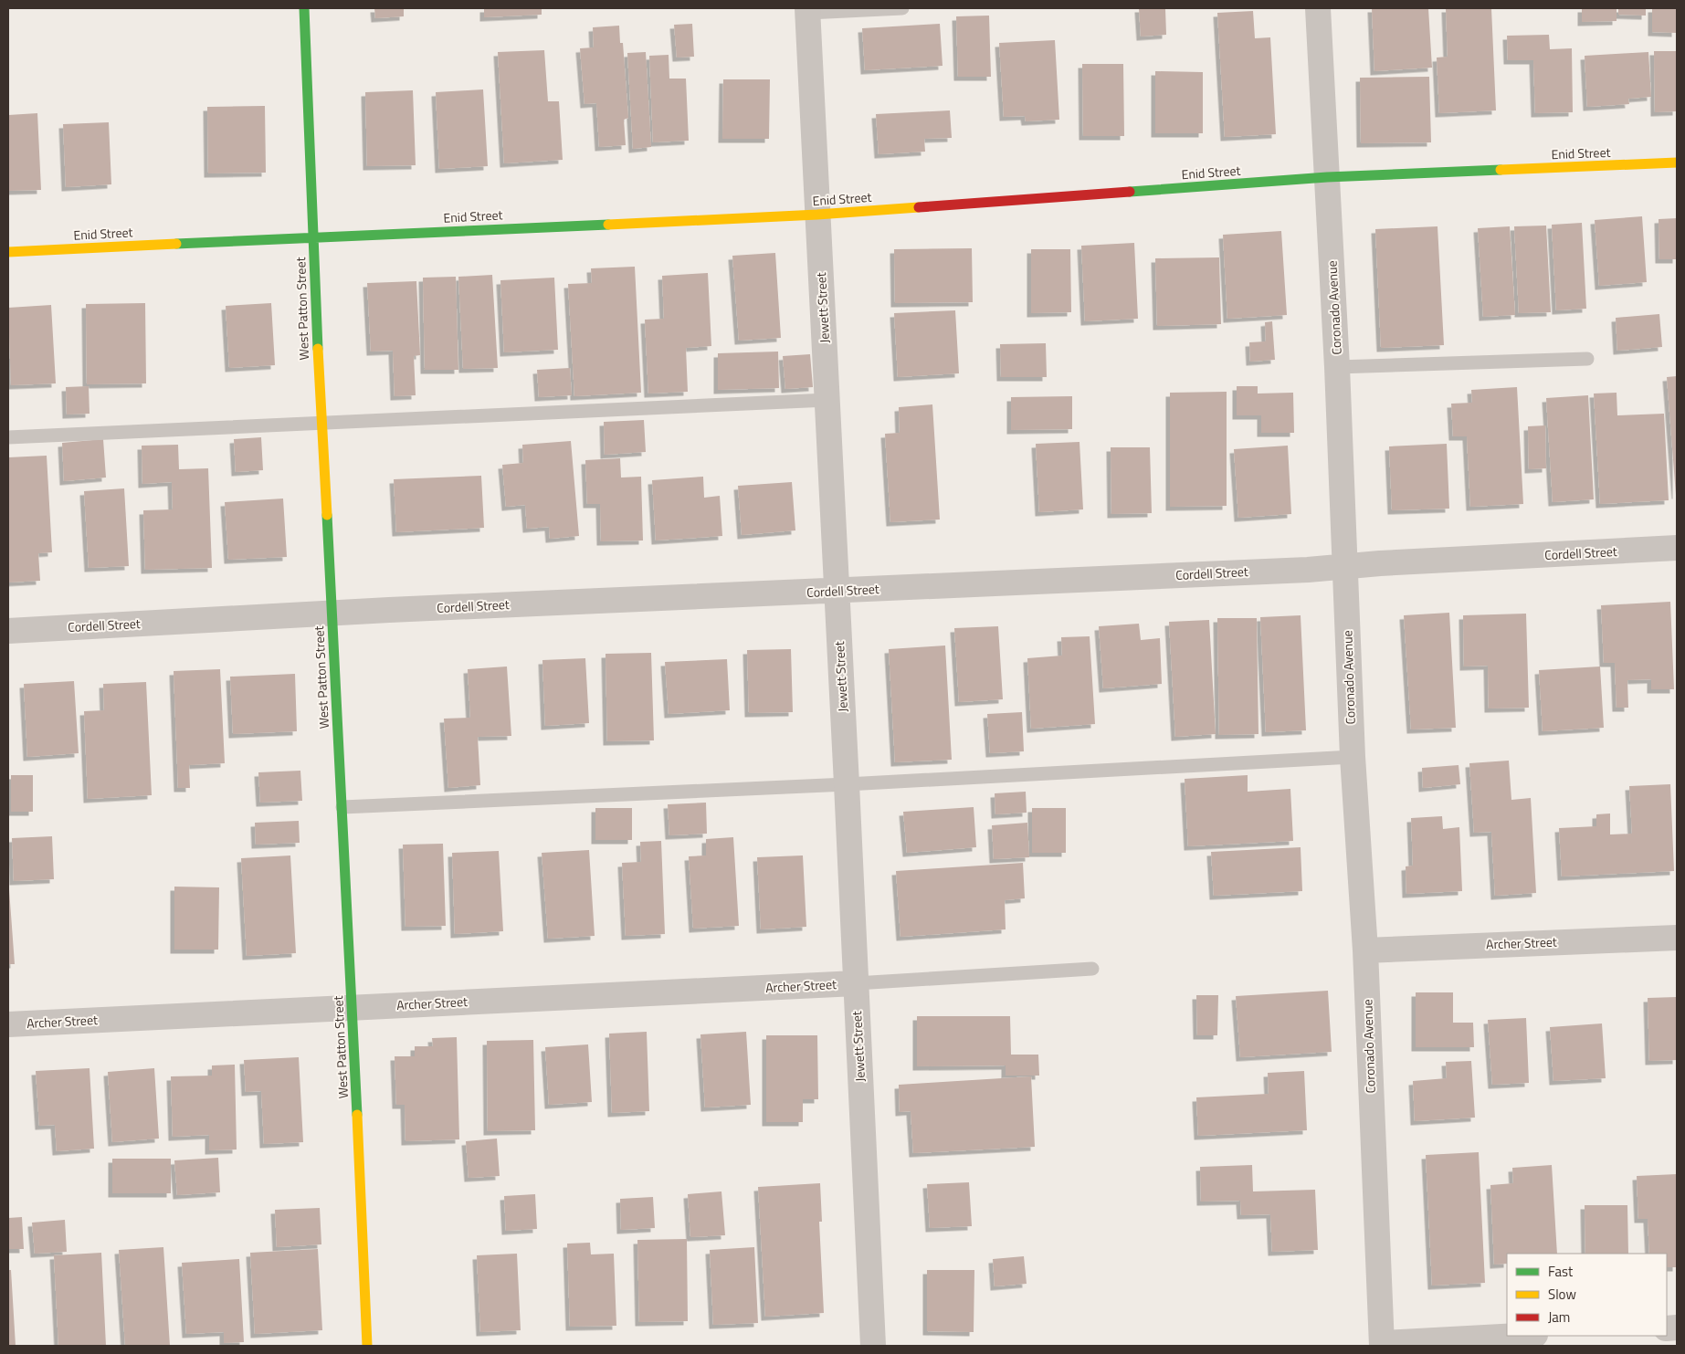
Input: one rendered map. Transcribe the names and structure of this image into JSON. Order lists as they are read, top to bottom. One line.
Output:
{"streets":{"street":["Enid Street","Jewett Street","Coronado Avenue","West Patton Street","Cordell Street","Archer Street"]},"crossings":[["Enid Street","Jewett Street"],["Enid Street","Coronado Avenue"],["Enid Street","West Patton Street"],["Jewett Street","Cordell Street"],["Jewett Street","Archer Street"],["Coronado Avenue","Cordell Street"],["Coronado Avenue","Archer Street"],["West Patton Street","Cordell Street"],["West Patton Street","Archer Street"]],"legend":["Fast","Slow","Jam"]}
